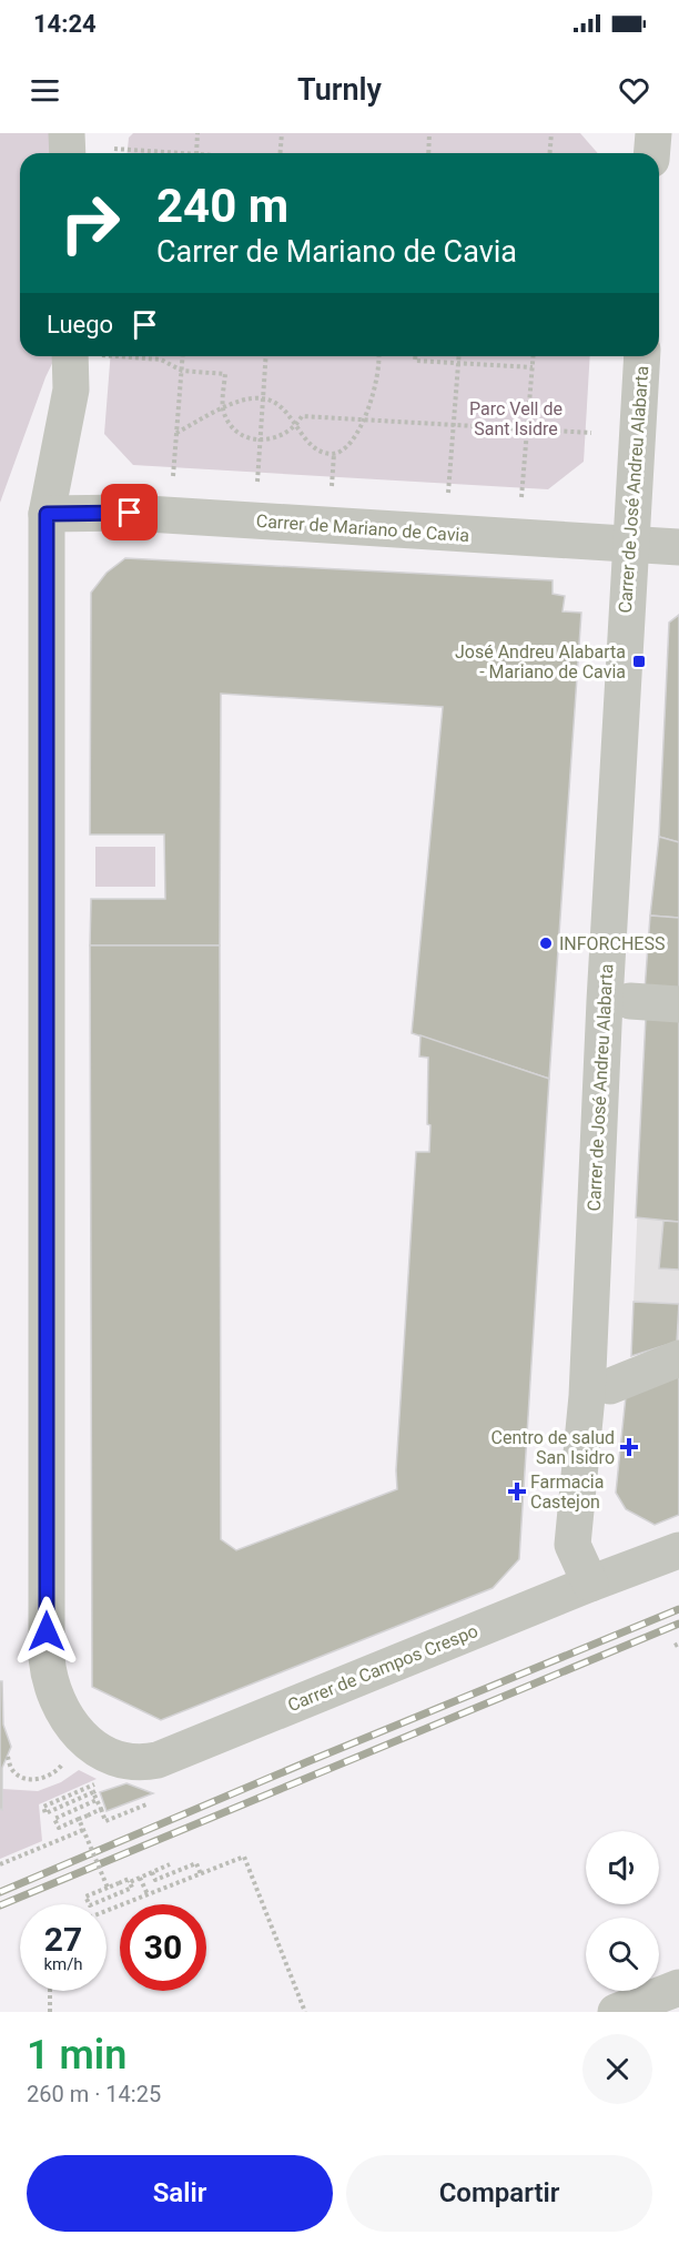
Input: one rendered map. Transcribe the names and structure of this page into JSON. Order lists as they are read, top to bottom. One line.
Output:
{"streets":{"street":["Carrer de José Andreu Alabarta","Carrer de Mariano de Cavia","Carrer de Campos Crespo"]},"crossings":[["Carrer de José Andreu Alabarta","Carrer de Mariano de Cavia"],["Carrer de José Andreu Alabarta","Carrer de Campos Crespo"],["Carrer de Mariano de Cavia","Carrer de Campos Crespo"]],"parks":["Parc Vell de Sant Isidre"],"places":{"transit":["José Andreu Alabarta - Mariano de Cavia"],"other":["INFORCHESS"],"health":["Centro de salud San Isidro","Farmacia Castejon"]},"page":{"status":"14:24","header":"Turnly","turn":["240 m","Carrer de Mariano de Cavia"],"then":"Luego","speed":"27 km/h","limit":"30","heading":["1 min","260 m · 14:25"],"buttons":["Salir","Compartir"]}}
